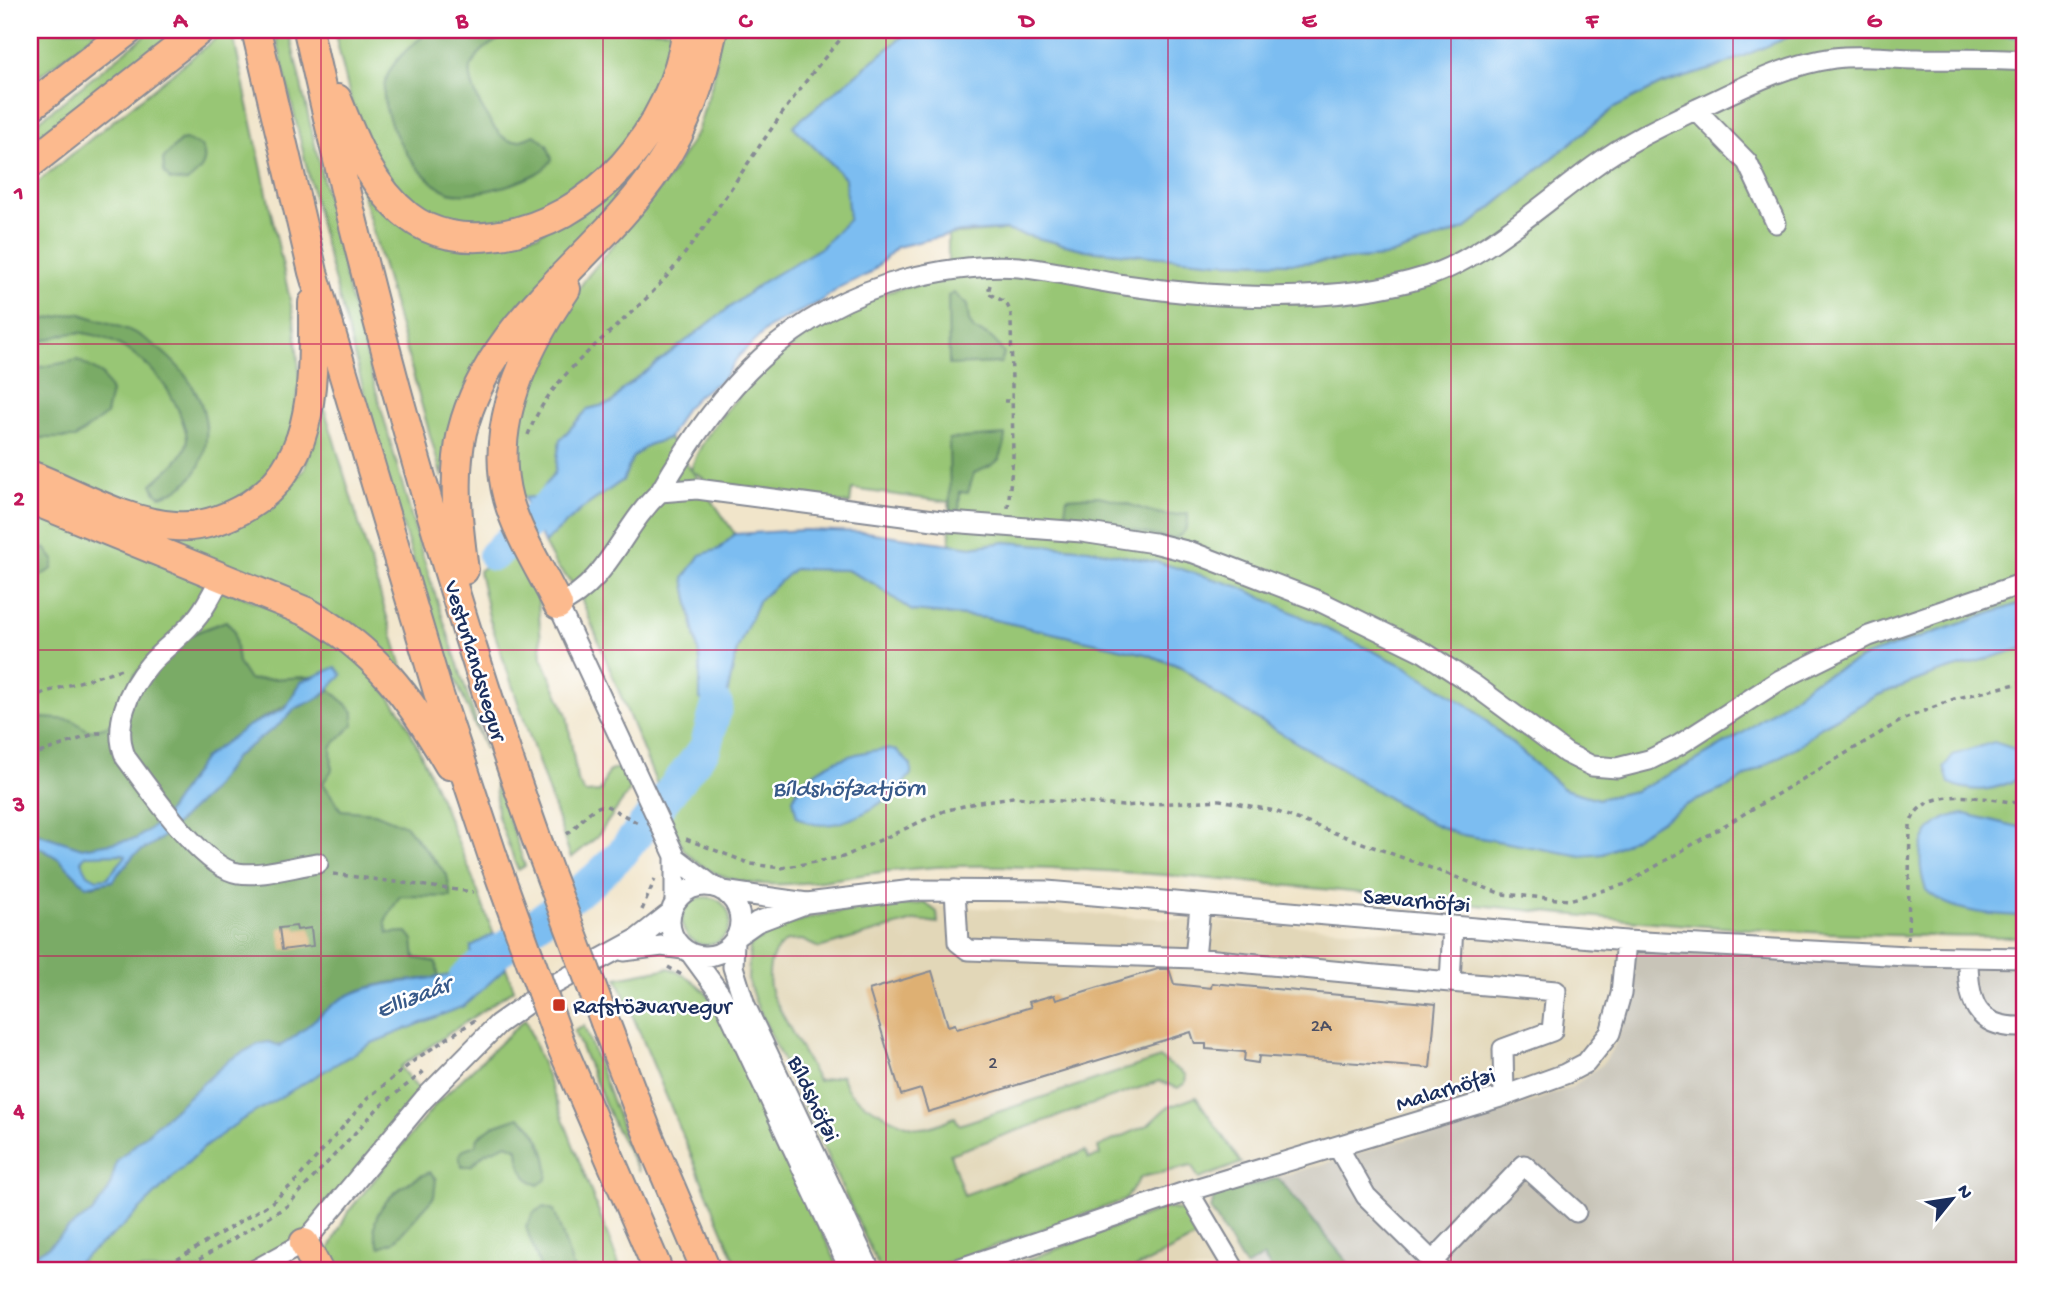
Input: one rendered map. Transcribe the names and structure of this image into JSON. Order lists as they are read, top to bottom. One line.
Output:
{"streets":{"highway":["Vesturlandsvegur"],"street":["Sævarhöfði","Malarhöfði","Bíldshöfði"]},"crossings":[["Sævarhöfði","Malarhöfði"],["Sævarhöfði","Bíldshöfði"]],"water":["Bíldshöfðatjörn","Elliðaár"],"places":{"transit":["Rafstöðvarvegur"]},"house_numbers":["2A","2"],"north":"top right","grid":{"columns":["A","B","C","D","E","F","G"],"rows":["1","2","3","4"]}}
